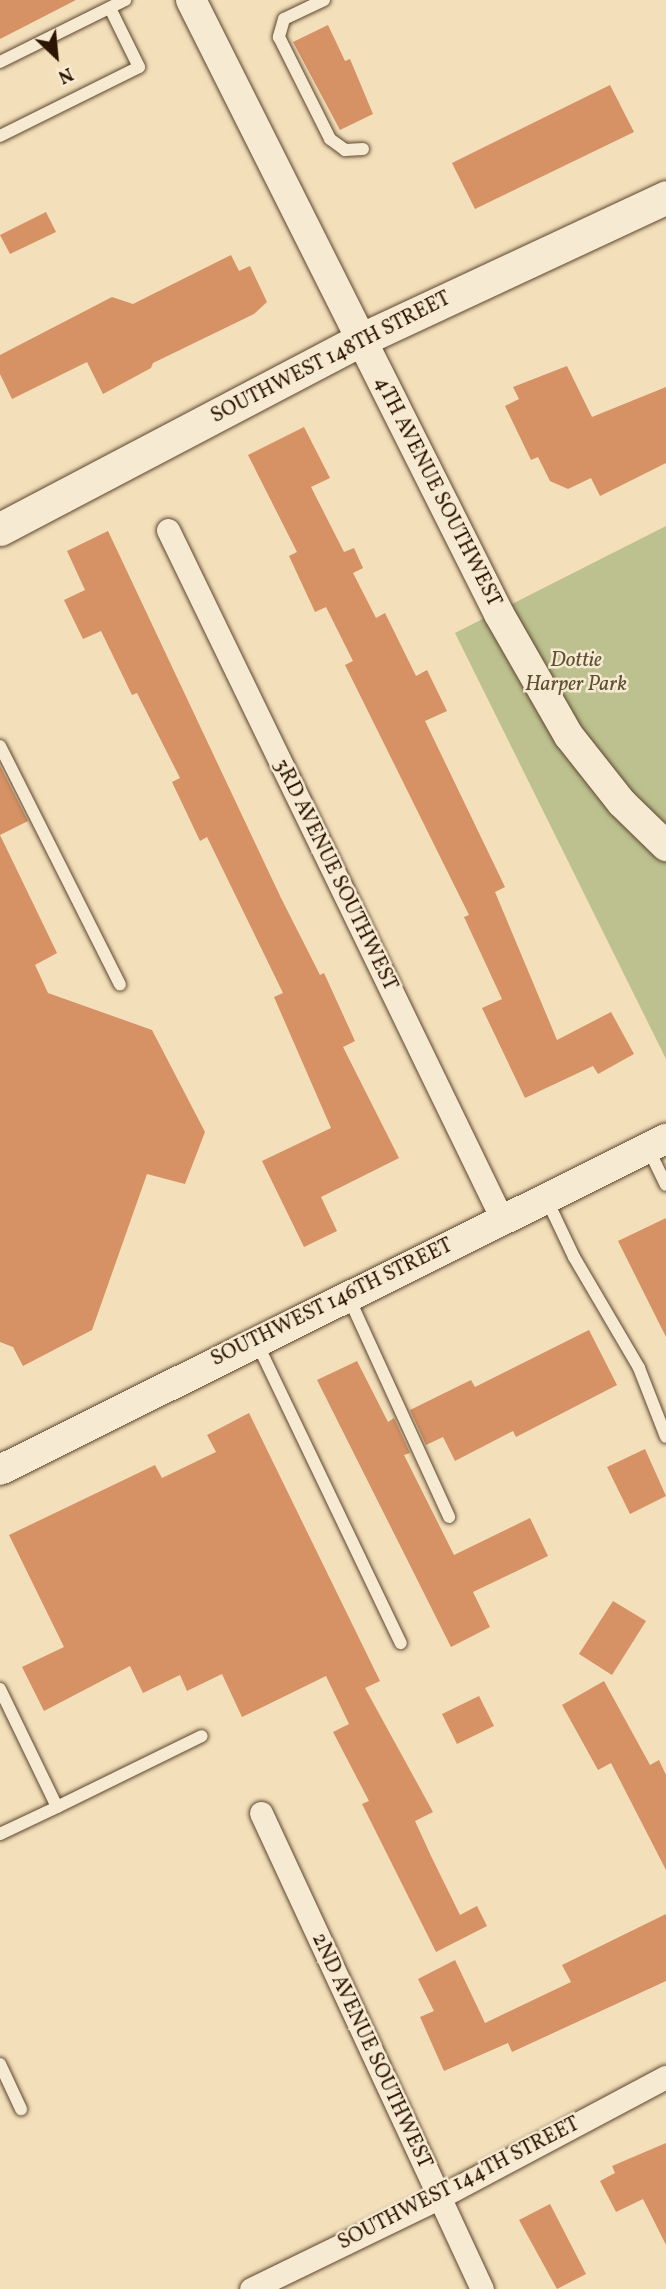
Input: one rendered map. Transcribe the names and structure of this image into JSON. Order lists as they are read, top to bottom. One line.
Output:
{"streets":{"main road":["SOUTHWEST 148TH STREET"],"street":["4TH AVENUE SOUTHWEST","3RD AVENUE SOUTHWEST","SOUTHWEST 146TH STREET","2ND AVENUE SOUTHWEST","SOUTHWEST 144TH STREET"]},"crossings":[["SOUTHWEST 148TH STREET","4TH AVENUE SOUTHWEST"],["3RD AVENUE SOUTHWEST","SOUTHWEST 146TH STREET"],["2ND AVENUE SOUTHWEST","SOUTHWEST 144TH STREET"]],"parks":["Dottie Harper Park"],"north":"bottom right"}
